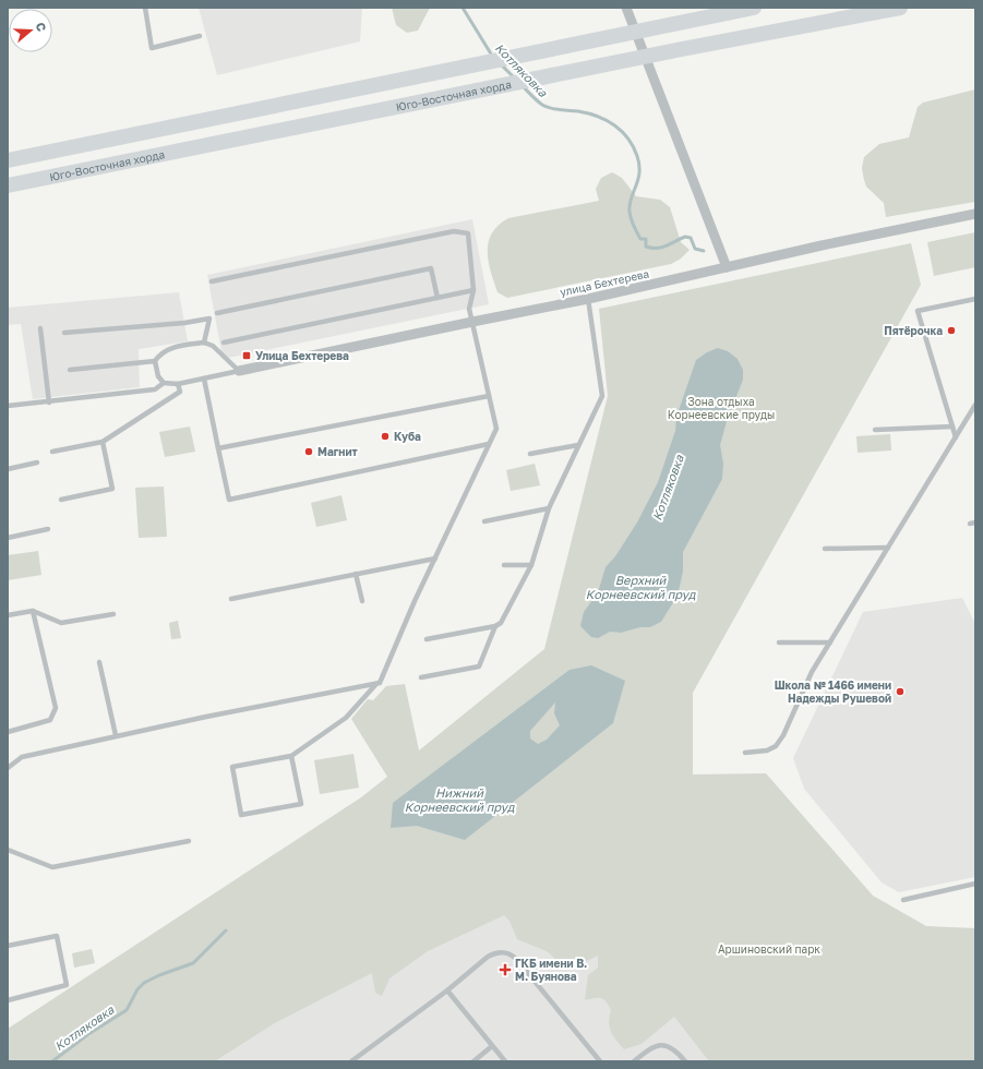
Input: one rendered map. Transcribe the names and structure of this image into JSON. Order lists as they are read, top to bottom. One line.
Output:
{"streets":{"main road":["Юго-Восточная хорда"],"street":["улица Бехтерева"]},"water":["Котляковка","Верхний Корнеевский пруд","Нижний Корнеевский пруд"],"parks":["Зона отдыха Корнеевские пруды","Аршиновский парк"],"places":{"other":["Пятёрочка","Куба","Магнит","Школа № 1466 имени Надежды Рушевой"],"transit":["Улица Бехтерева"],"health":["ГКБ имени В. М. Буянова"]},"north":"right"}
